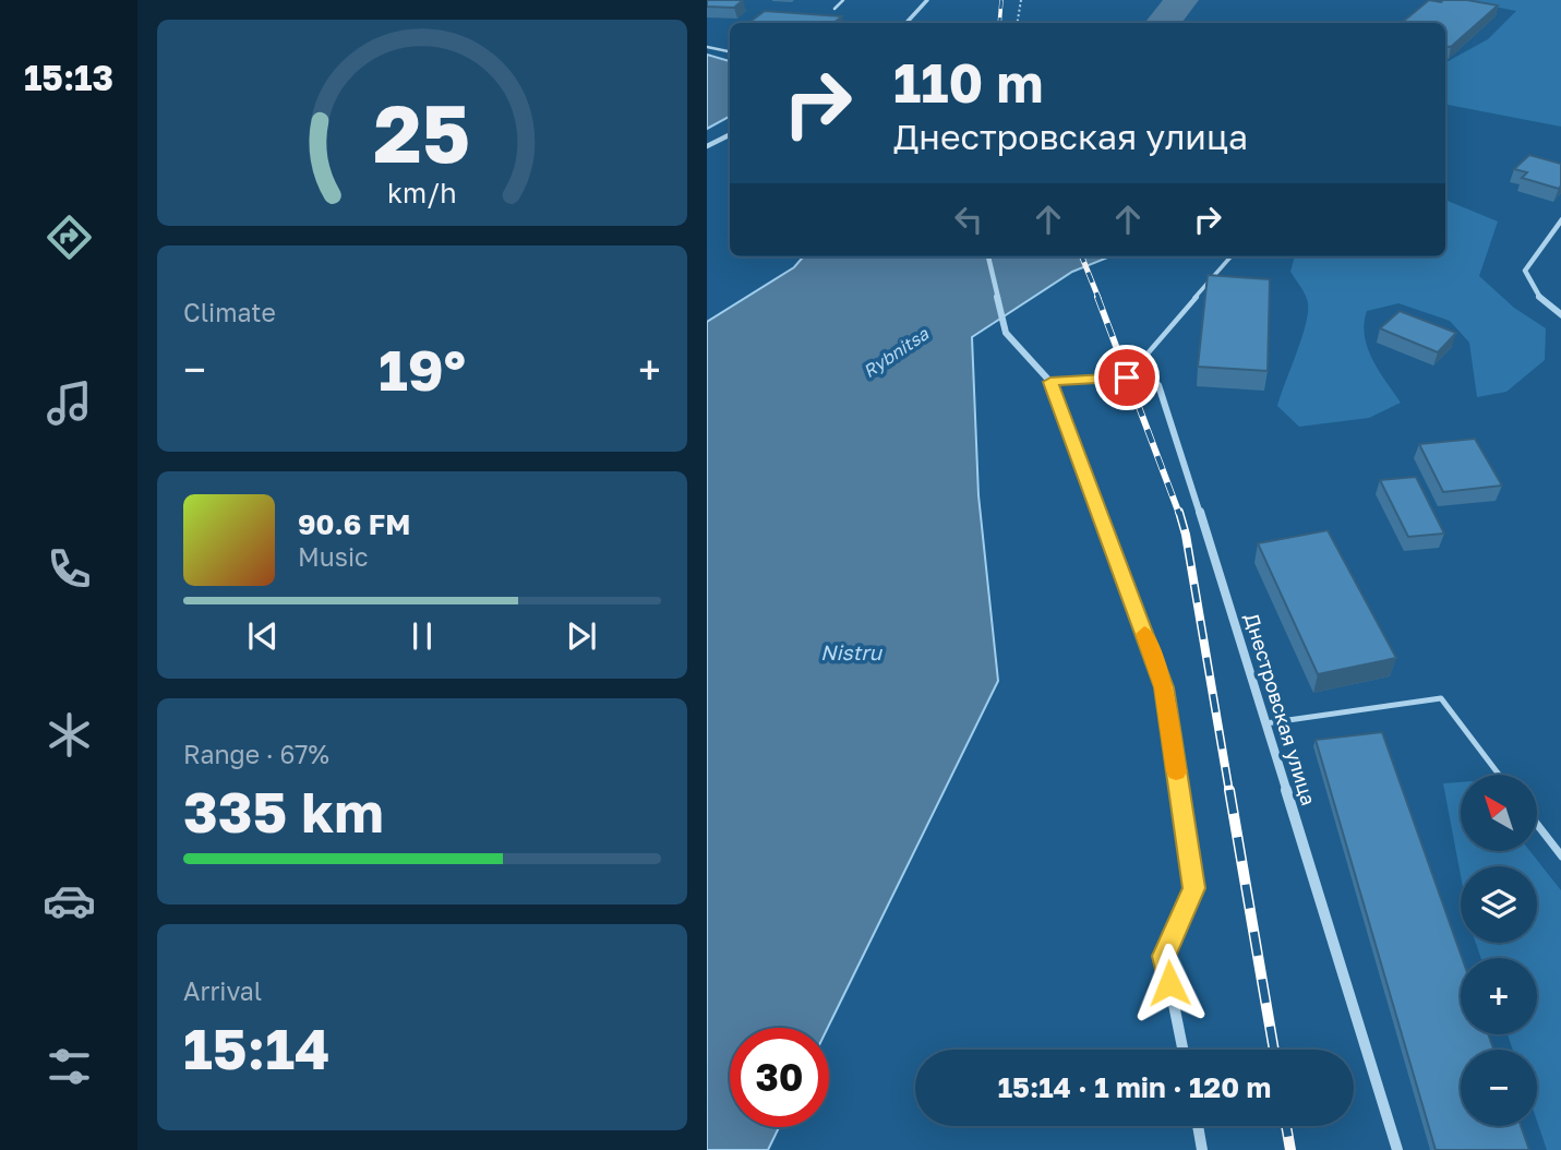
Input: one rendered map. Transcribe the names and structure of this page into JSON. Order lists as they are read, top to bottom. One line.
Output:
{"streets":{"street":["Днестровская улица"]},"water":["Rybnitsa","Nistru"],"north":"top left","page":{"tabs":"15:13","turn":["110 m","Днестровская улица"],"tile":["Climate",["Range · 67%","335 km"],["Arrival","15:14"]],"heat":["−","19°","+"],"song":["90.6 FM","Music"],"map_buttons":["+","−"],"limit":"30","trip":"15:14 · 1 min · 120 m","gauge":["25","km/h"]}}
